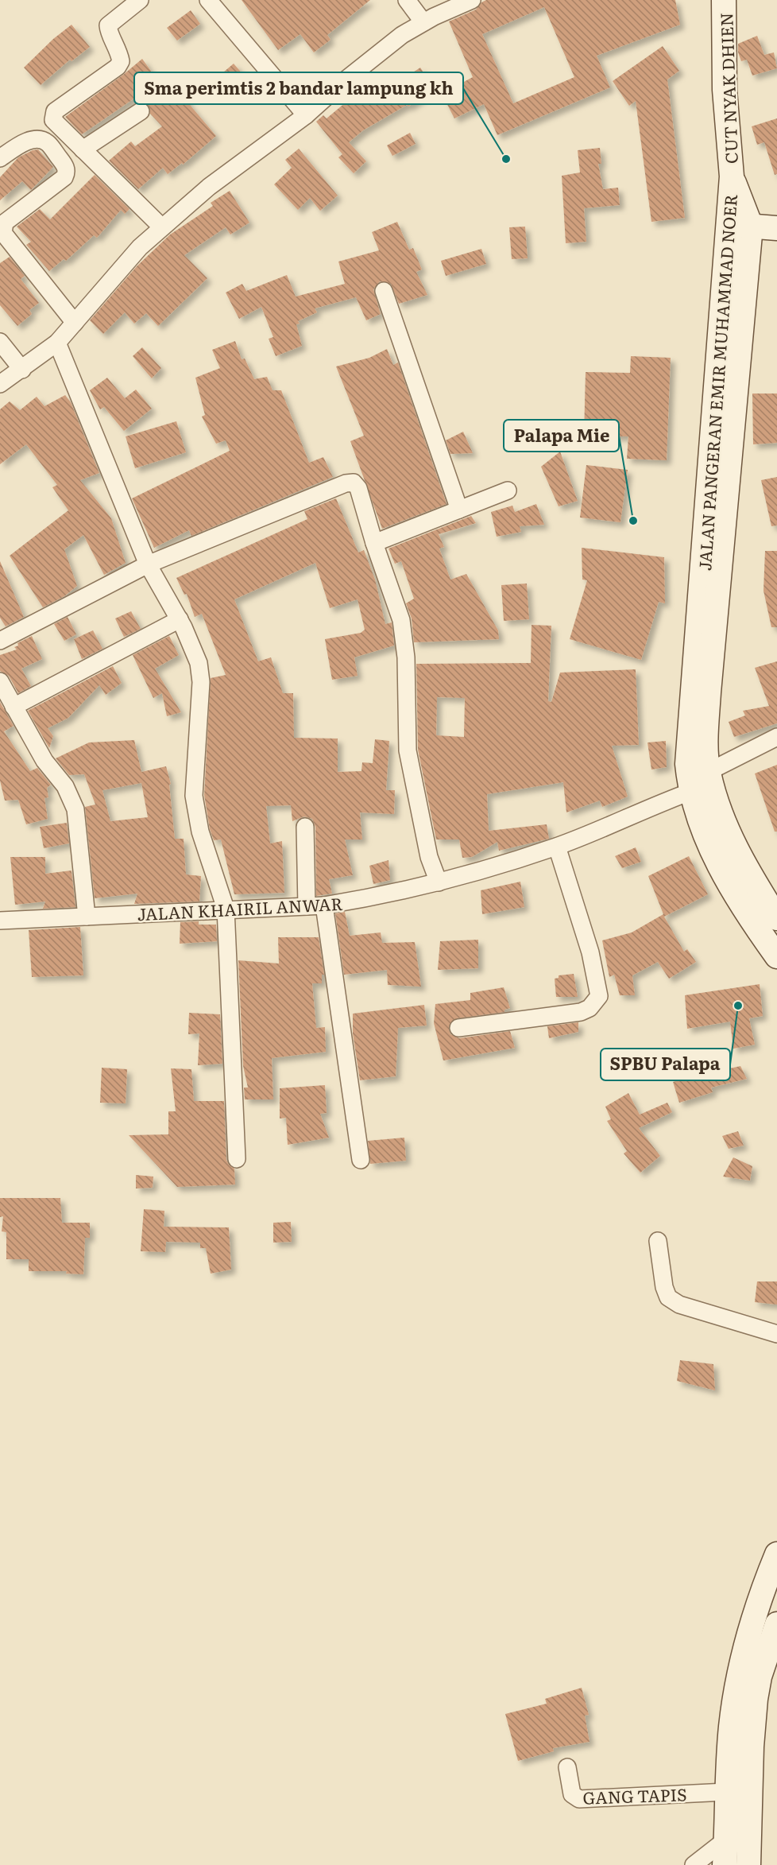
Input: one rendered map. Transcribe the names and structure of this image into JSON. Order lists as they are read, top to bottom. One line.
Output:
{"streets":{"main road":["CUT NYAK DHIEN","JALAN PANGERAN EMIR MUHAMMAD NOER"],"street":["JALAN KHAIRIL ANWAR","GANG TAPIS"]},"crossings":[["CUT NYAK DHIEN","JALAN PANGERAN EMIR MUHAMMAD NOER"],["JALAN PANGERAN EMIR MUHAMMAD NOER","JALAN KHAIRIL ANWAR"]],"places":["Sma perimtis 2 bandar lampung kh","Palapa Mie","SPBU Palapa"]}
